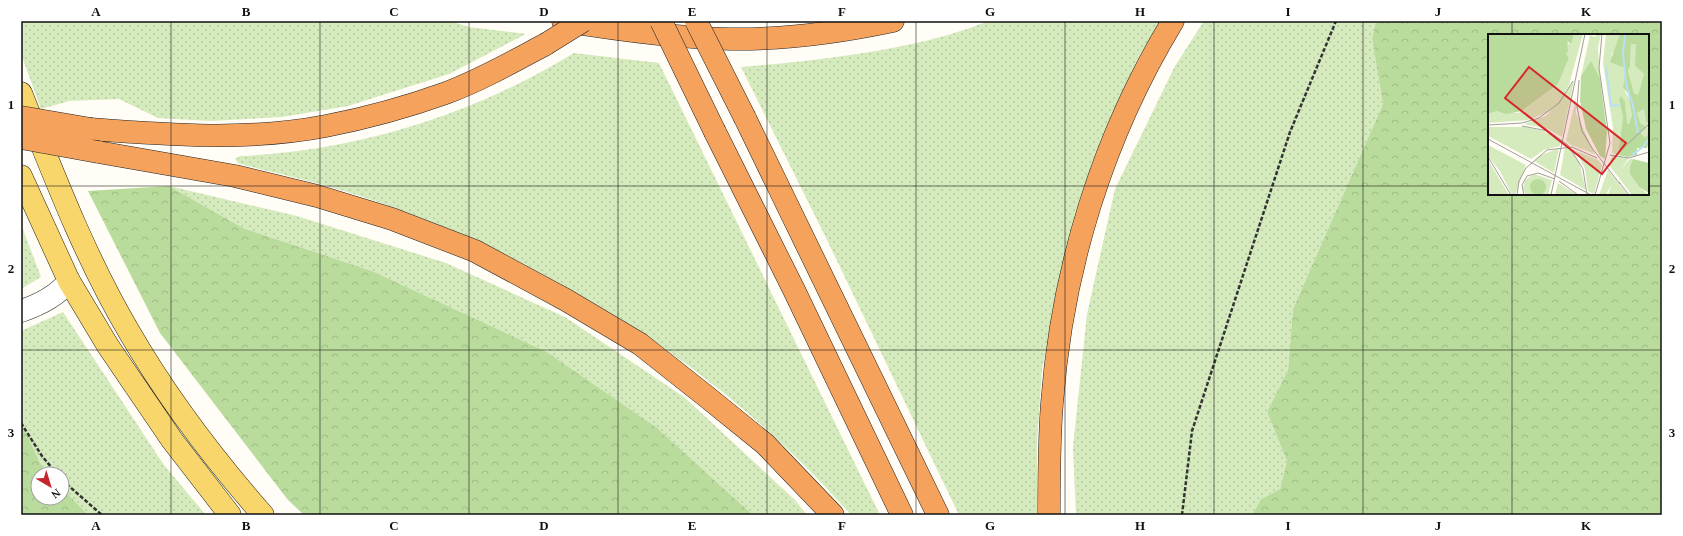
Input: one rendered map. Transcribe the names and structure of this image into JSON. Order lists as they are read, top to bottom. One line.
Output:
{"north":"bottom right","grid":{"columns":["A","B","C","D","E","F","G","H","I","J","K"],"rows":["1","2","3"]}}
